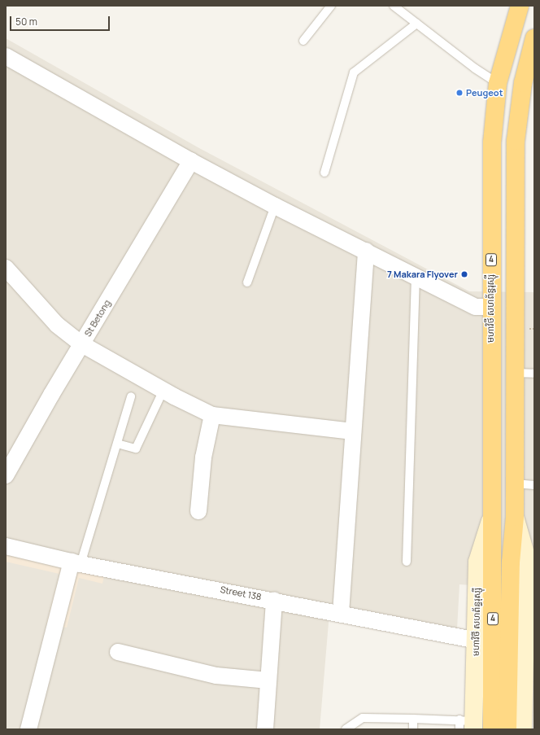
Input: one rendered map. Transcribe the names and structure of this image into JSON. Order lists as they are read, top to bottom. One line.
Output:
{"streets":{"highway":["4","មហាវិថី សហព័ន្ធរុស្ស៊ី"],"street":["St Betong","Street 138"]},"crossings":[["មហាវិថី សហព័ន្ធរុស្ស៊ី","Street 138"]],"places":["Peugeot","7 Makara Flyover"],"scale_bar":"50 m"}
